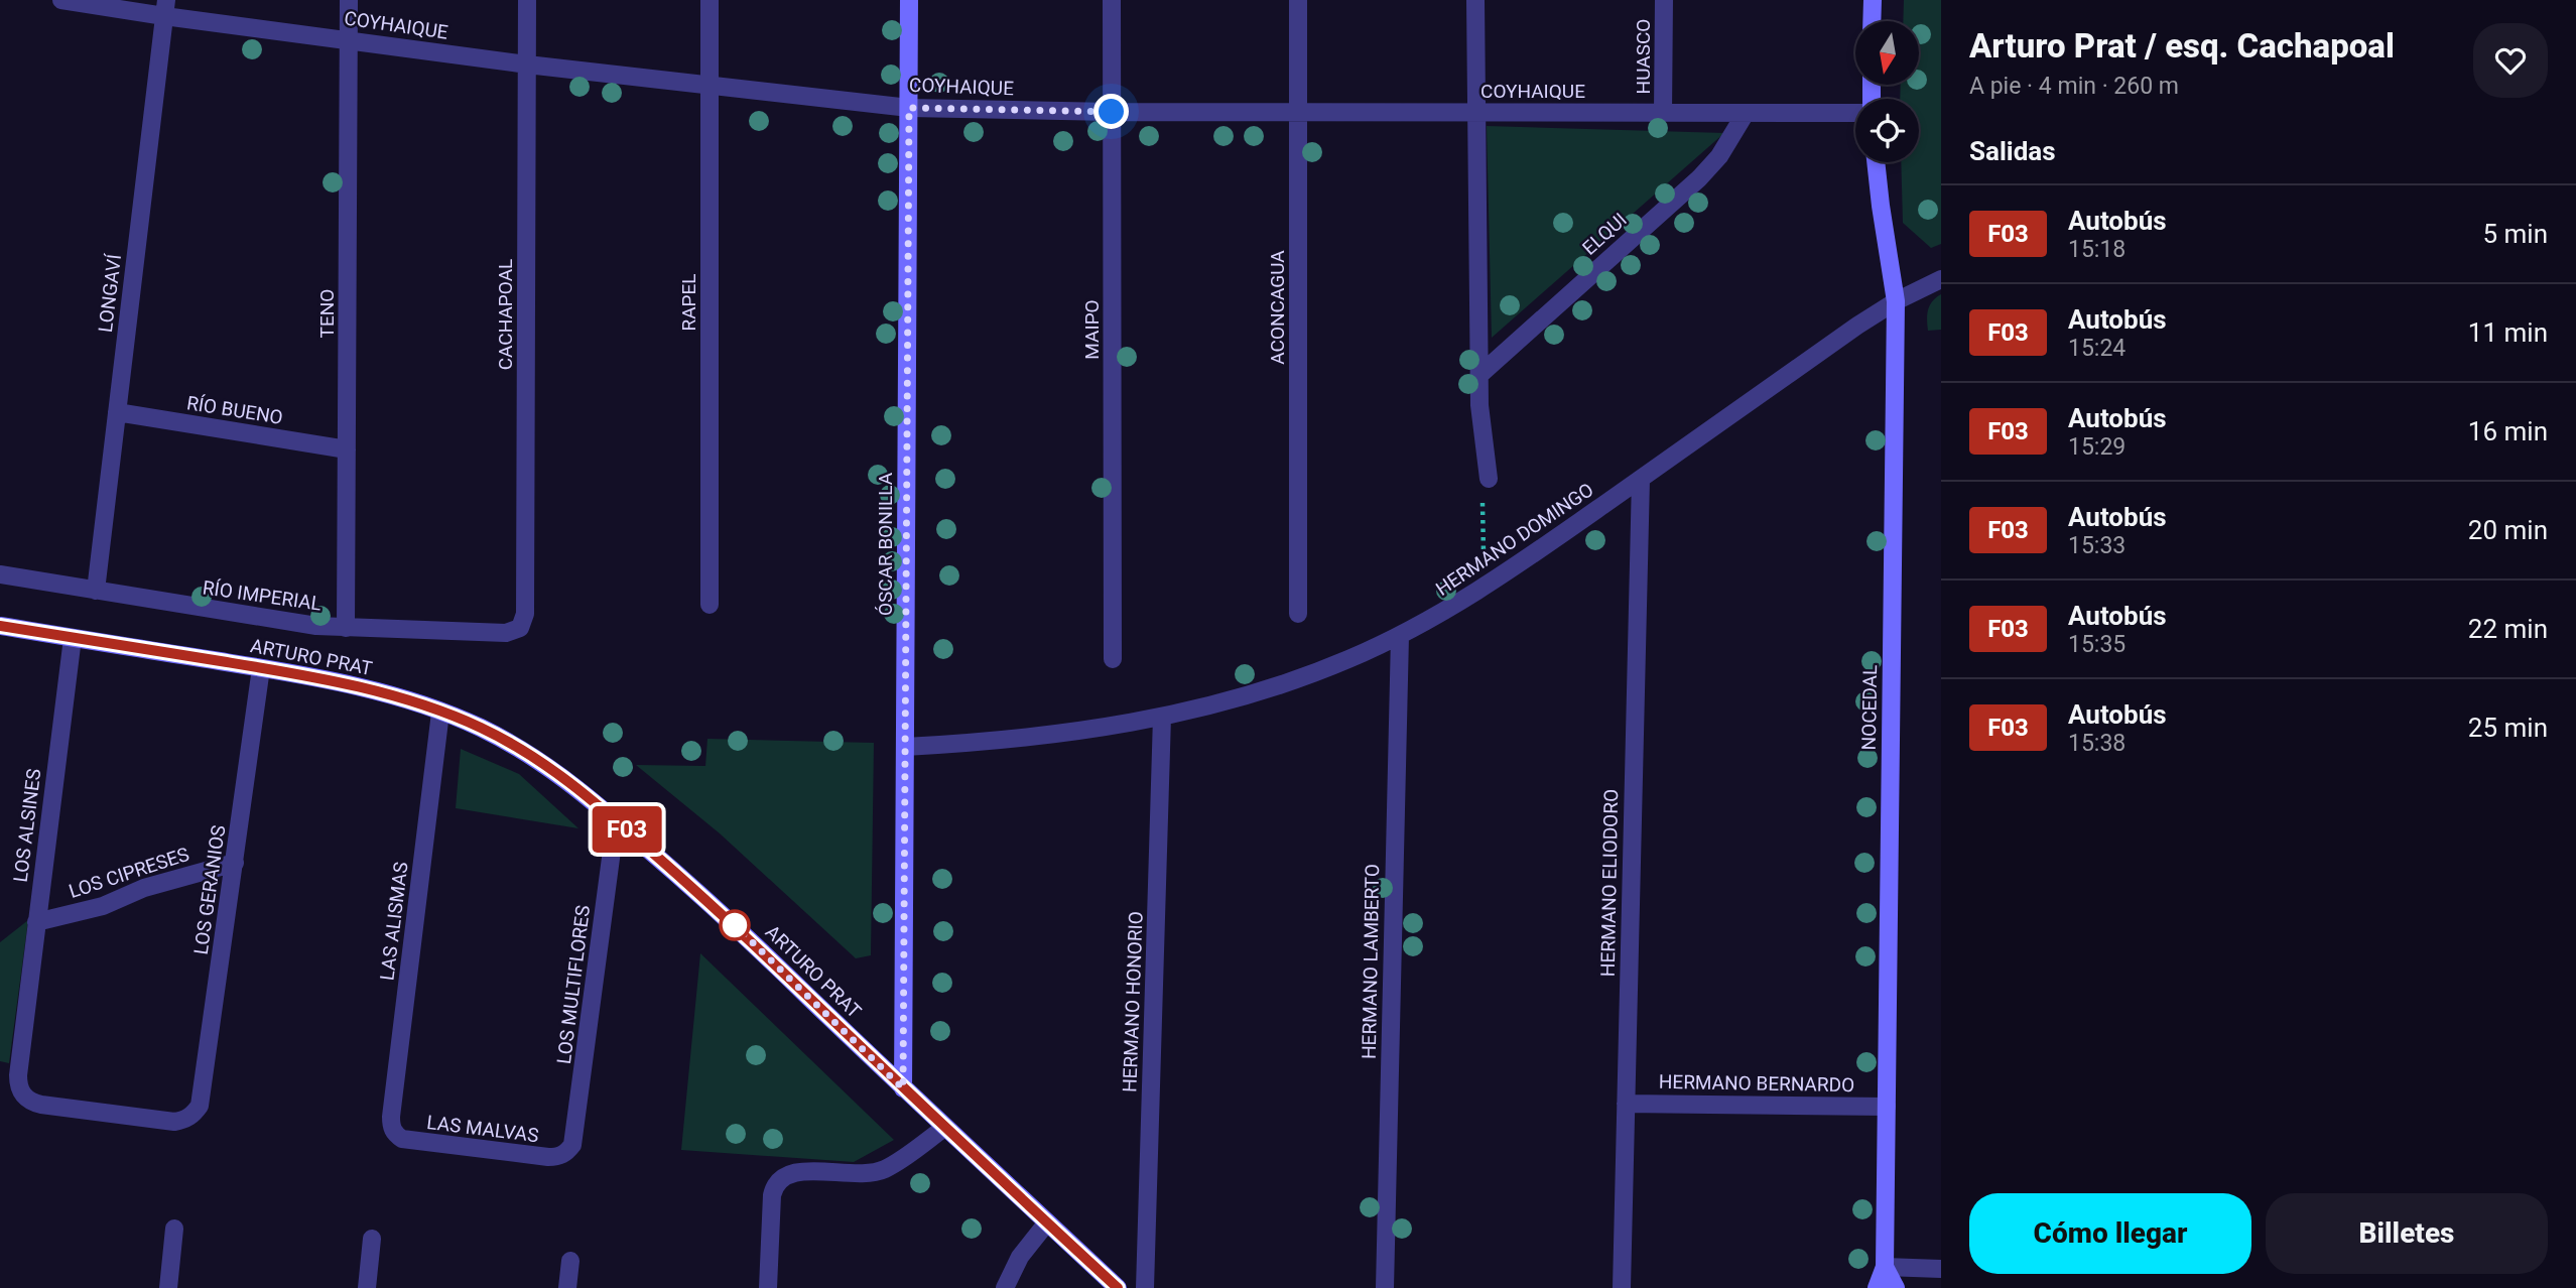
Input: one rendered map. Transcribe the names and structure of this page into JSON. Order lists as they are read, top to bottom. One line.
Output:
{"streets":{"street":["COYHAIQUE","HUASCO","ELQUI","LONGAVÍ","RAPEL","ACONCAGUA","TENO","CACHAPOAL","MAIPO","RÍO BUENO","HERMANO DOMINGO","ÓSCAR BONILLA","RÍO IMPERIAL","ARTURO PRAT","NOCEDAL","LOS ALSINES","LOS CIPRESES","HERMANO ELIODORO","LOS GERANIOS","LAS ALISMAS","HERMANO LAMBERTO","LOS MULTIFLORES","HERMANO HONORIO","HERMANO BERNARDO","LAS MALVAS"]},"crossings":[["COYHAIQUE","HUASCO"],["COYHAIQUE","ELQUI"],["COYHAIQUE","LONGAVÍ"],["COYHAIQUE","RAPEL"],["COYHAIQUE","ACONCAGUA"],["COYHAIQUE","TENO"],["COYHAIQUE","CACHAPOAL"],["COYHAIQUE","MAIPO"],["COYHAIQUE","ÓSCAR BONILLA"],["LONGAVÍ","RÍO BUENO"],["LONGAVÍ","RÍO IMPERIAL"],["TENO","RÍO BUENO"],["TENO","RÍO IMPERIAL"],["CACHAPOAL","RÍO IMPERIAL"],["HERMANO DOMINGO","ÓSCAR BONILLA"],["HERMANO DOMINGO","NOCEDAL"],["HERMANO DOMINGO","HERMANO ELIODORO"],["HERMANO DOMINGO","HERMANO LAMBERTO"],["HERMANO DOMINGO","HERMANO HONORIO"],["ÓSCAR BONILLA","ARTURO PRAT"],["ARTURO PRAT","LOS ALSINES"],["ARTURO PRAT","LOS GERANIOS"],["ARTURO PRAT","LAS ALISMAS"],["ARTURO PRAT","LOS MULTIFLORES"],["NOCEDAL","HERMANO BERNARDO"],["LOS ALSINES","LOS CIPRESES"],["LOS ALSINES","LOS GERANIOS"],["LOS CIPRESES","LOS GERANIOS"],["HERMANO ELIODORO","HERMANO BERNARDO"],["LAS ALISMAS","LAS MALVAS"],["LOS MULTIFLORES","LAS MALVAS"]],"lines":["bus line F03"],"north":"bottom","page":{"on_map":"F03","heading":[["Arturo Prat / esq. Cachapoal","A pie · 4 min · 260 m"],"Salidas"],"list":[{"mark":"F03","name":"Autobús","note":"15:18","value":"5 min"},{"mark":"F03","name":"Autobús","note":"15:24","value":"11 min"},{"mark":"F03","name":"Autobús","note":"15:29","value":"16 min"},{"mark":"F03","name":"Autobús","note":"15:33","value":"20 min"},{"mark":"F03","name":"Autobús","note":"15:35","value":"22 min"},{"mark":"F03","name":"Autobús","note":"15:38","value":"25 min"}],"buttons":["Cómo llegar","Billetes"]}}
